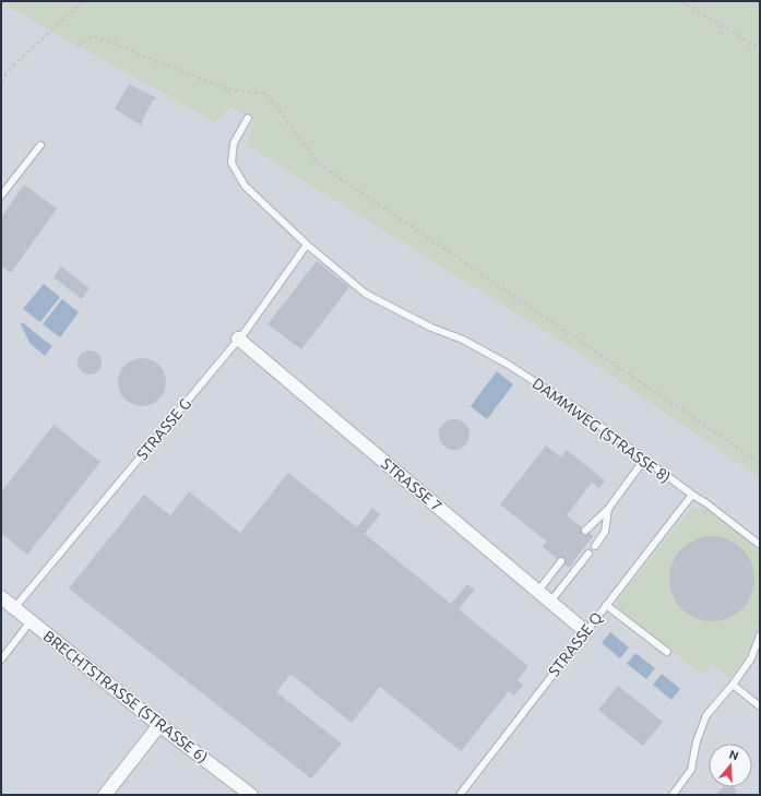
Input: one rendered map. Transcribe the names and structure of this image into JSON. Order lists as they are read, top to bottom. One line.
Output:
{"streets":{"street":["STRASSE 7","BRECHTSTRASSE (STRASSE 6)"],"lane":["STRASSE G","DAMMWEG (STRASSE 8)","STRASSE Q"]},"crossings":[["STRASSE G","DAMMWEG (STRASSE 8)"],["STRASSE G","STRASSE 7"],["STRASSE G","BRECHTSTRASSE (STRASSE 6)"],["DAMMWEG (STRASSE 8)","STRASSE Q"],["STRASSE 7","STRASSE Q"]],"north":"top"}
